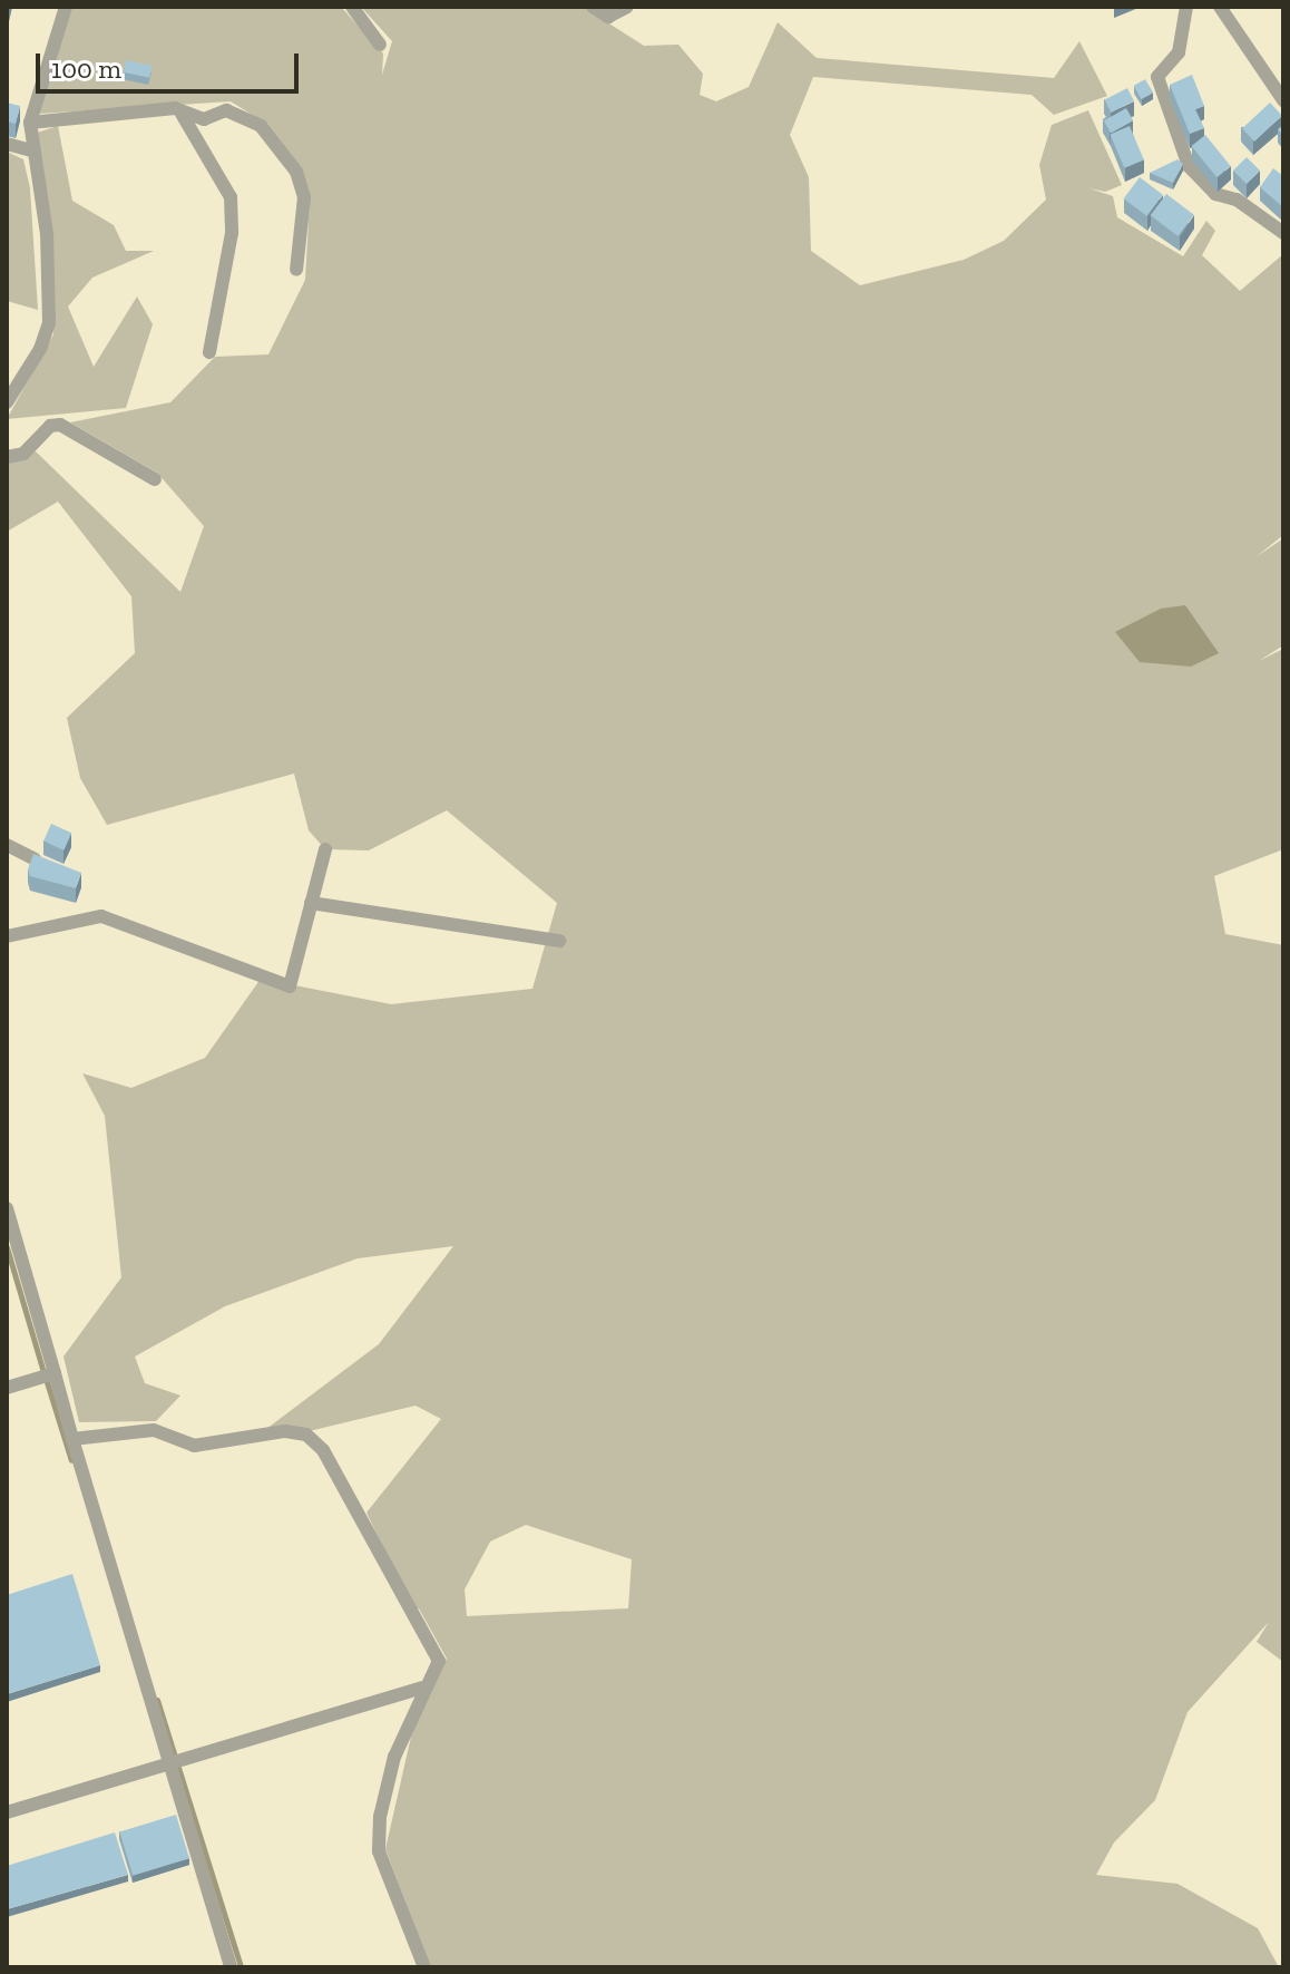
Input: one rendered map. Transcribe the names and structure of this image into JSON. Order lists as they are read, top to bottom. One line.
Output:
{"scale_bar":"100 m"}
